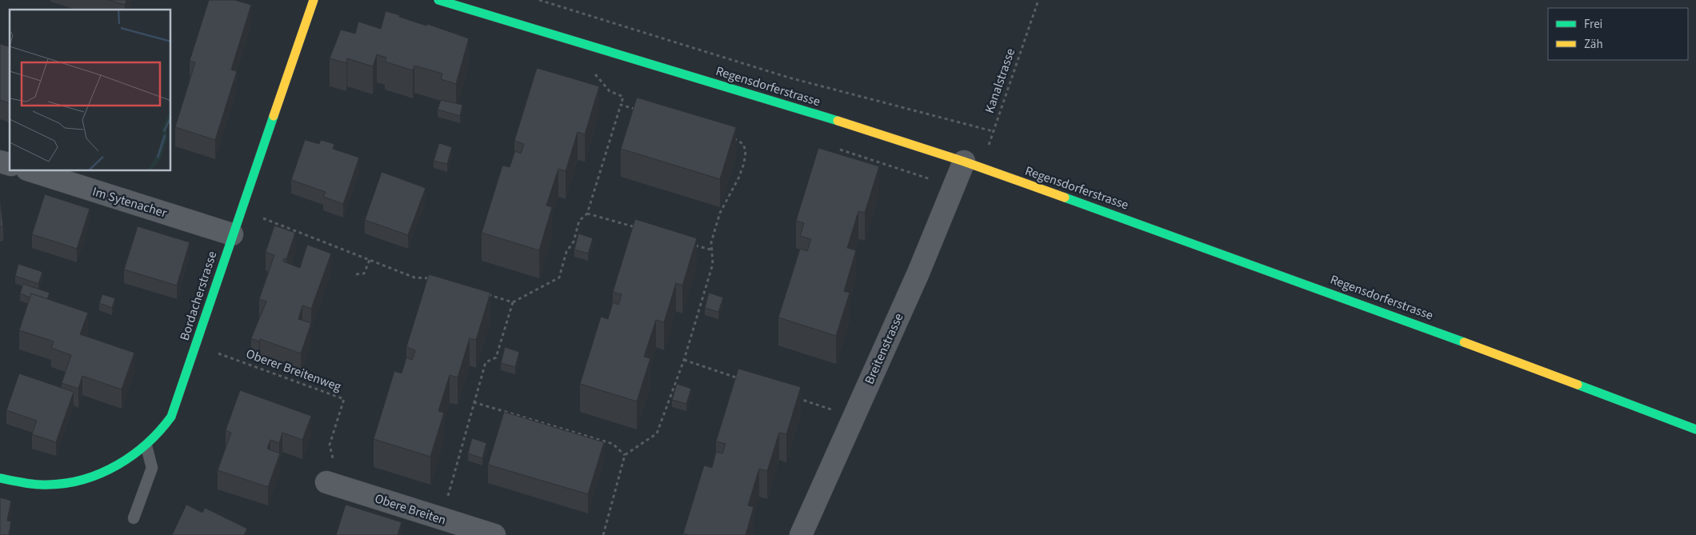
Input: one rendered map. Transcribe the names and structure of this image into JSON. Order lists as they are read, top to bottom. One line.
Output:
{"streets":{"street":["Regensdorferstrasse","Im Sytenacher","Bordacherstrasse","Breitenstrasse","Obere Breiten"],"path":["Kanalstrasse","Oberer Breitenweg"]},"crossings":[["Kanalstrasse","Regensdorferstrasse"],["Kanalstrasse","Breitenstrasse"],["Regensdorferstrasse","Breitenstrasse"],["Im Sytenacher","Bordacherstrasse"],["Bordacherstrasse","Oberer Breitenweg"],["Oberer Breitenweg","Obere Breiten"]],"legend":["Frei","Zäh"]}
